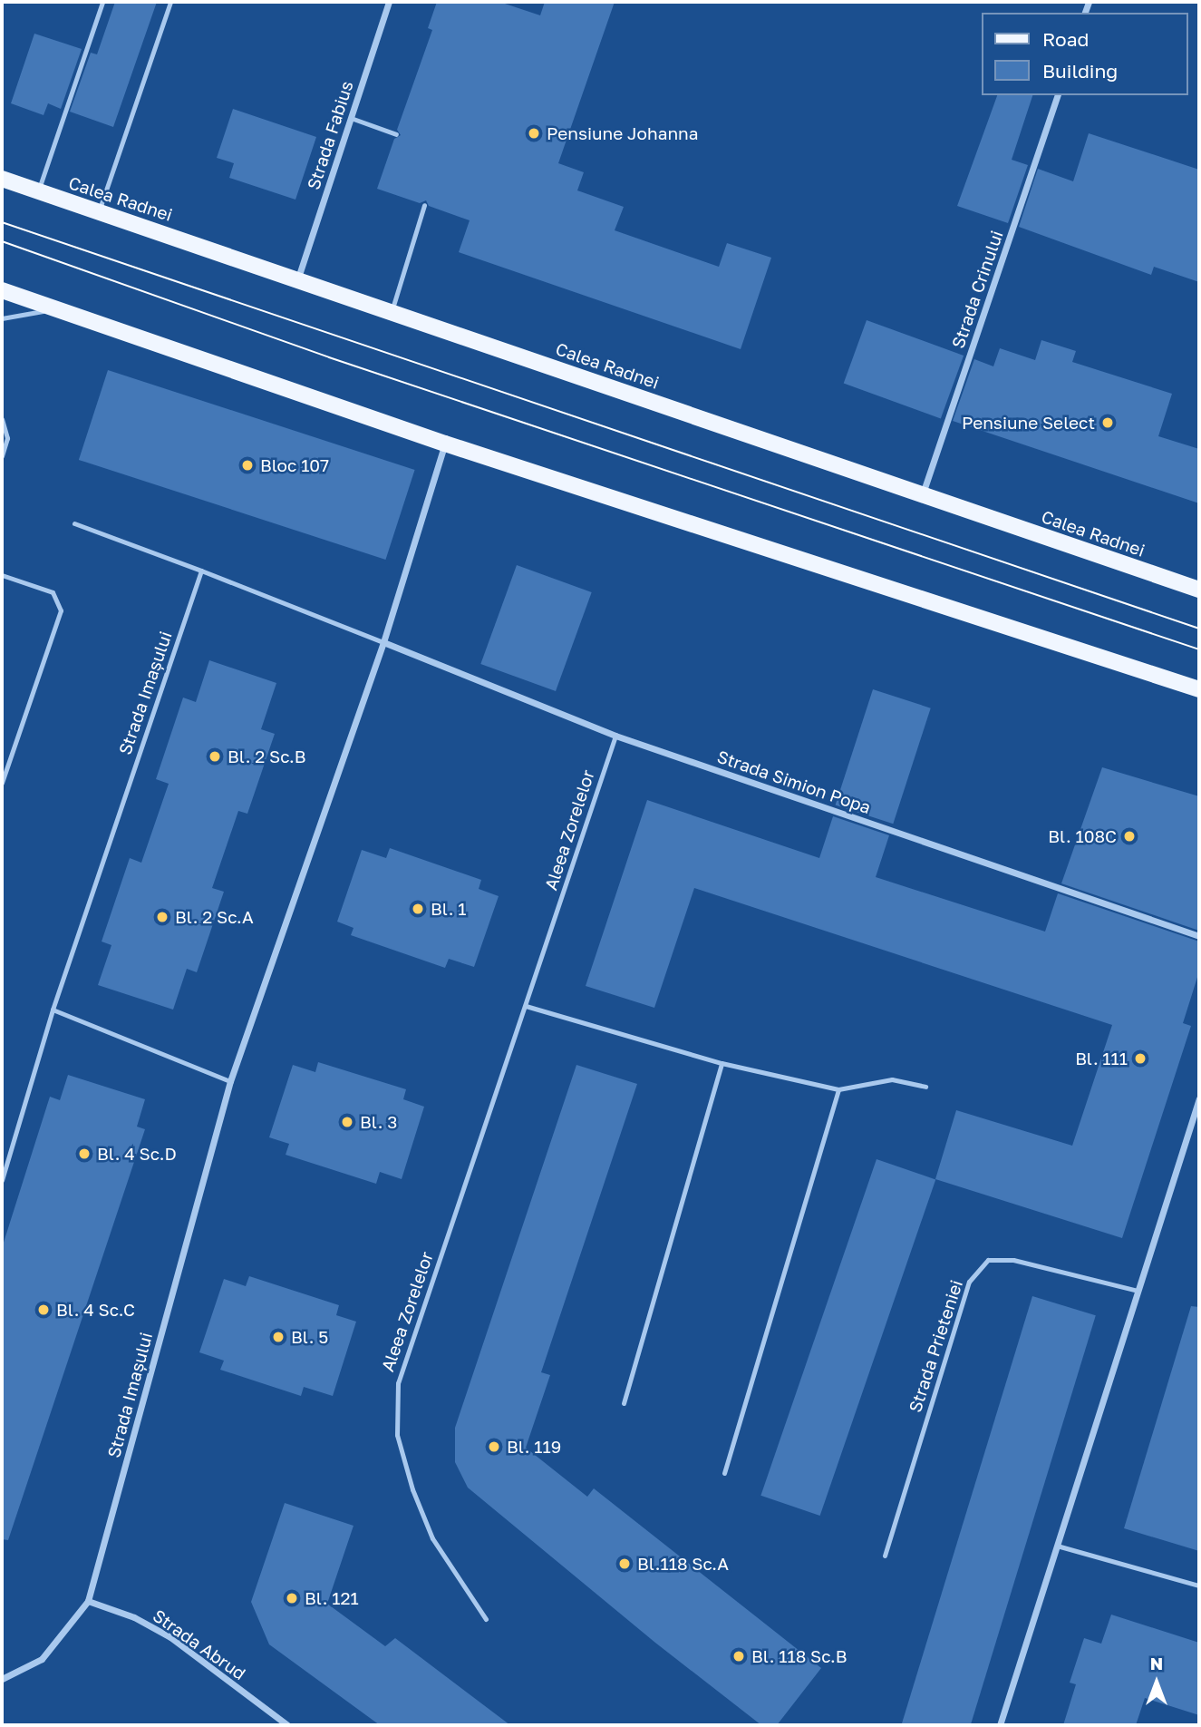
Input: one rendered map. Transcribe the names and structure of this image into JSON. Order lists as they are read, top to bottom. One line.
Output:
{"streets":{"main road":["Calea Radnei"],"street":["Strada Fabius","Strada Crinului","Strada Imașului","Strada Simion Popa","Strada Abrud"],"lane":["Aleea Zorelelor","Strada Prieteniei"]},"crossings":[["Strada Fabius","Calea Radnei"],["Calea Radnei","Strada Crinului"],["Strada Imașului","Strada Simion Popa"],["Strada Imașului","Strada Abrud"],["Strada Simion Popa","Aleea Zorelelor"]],"places":["Pensiune Johanna","Pensiune Select","Bloc 107","Bl. 2 Sc.B","Bl. 108C","Bl. 1","Bl. 2 Sc.A","Bl. 111","Bl. 3","Bl. 4 Sc.D","Bl. 4 Sc.C","Bl. 5","Bl. 119","Bl.118 Sc.A","Bl. 121","Bl. 118 Sc.B"],"legend":["Road","Building"],"north":"top"}
